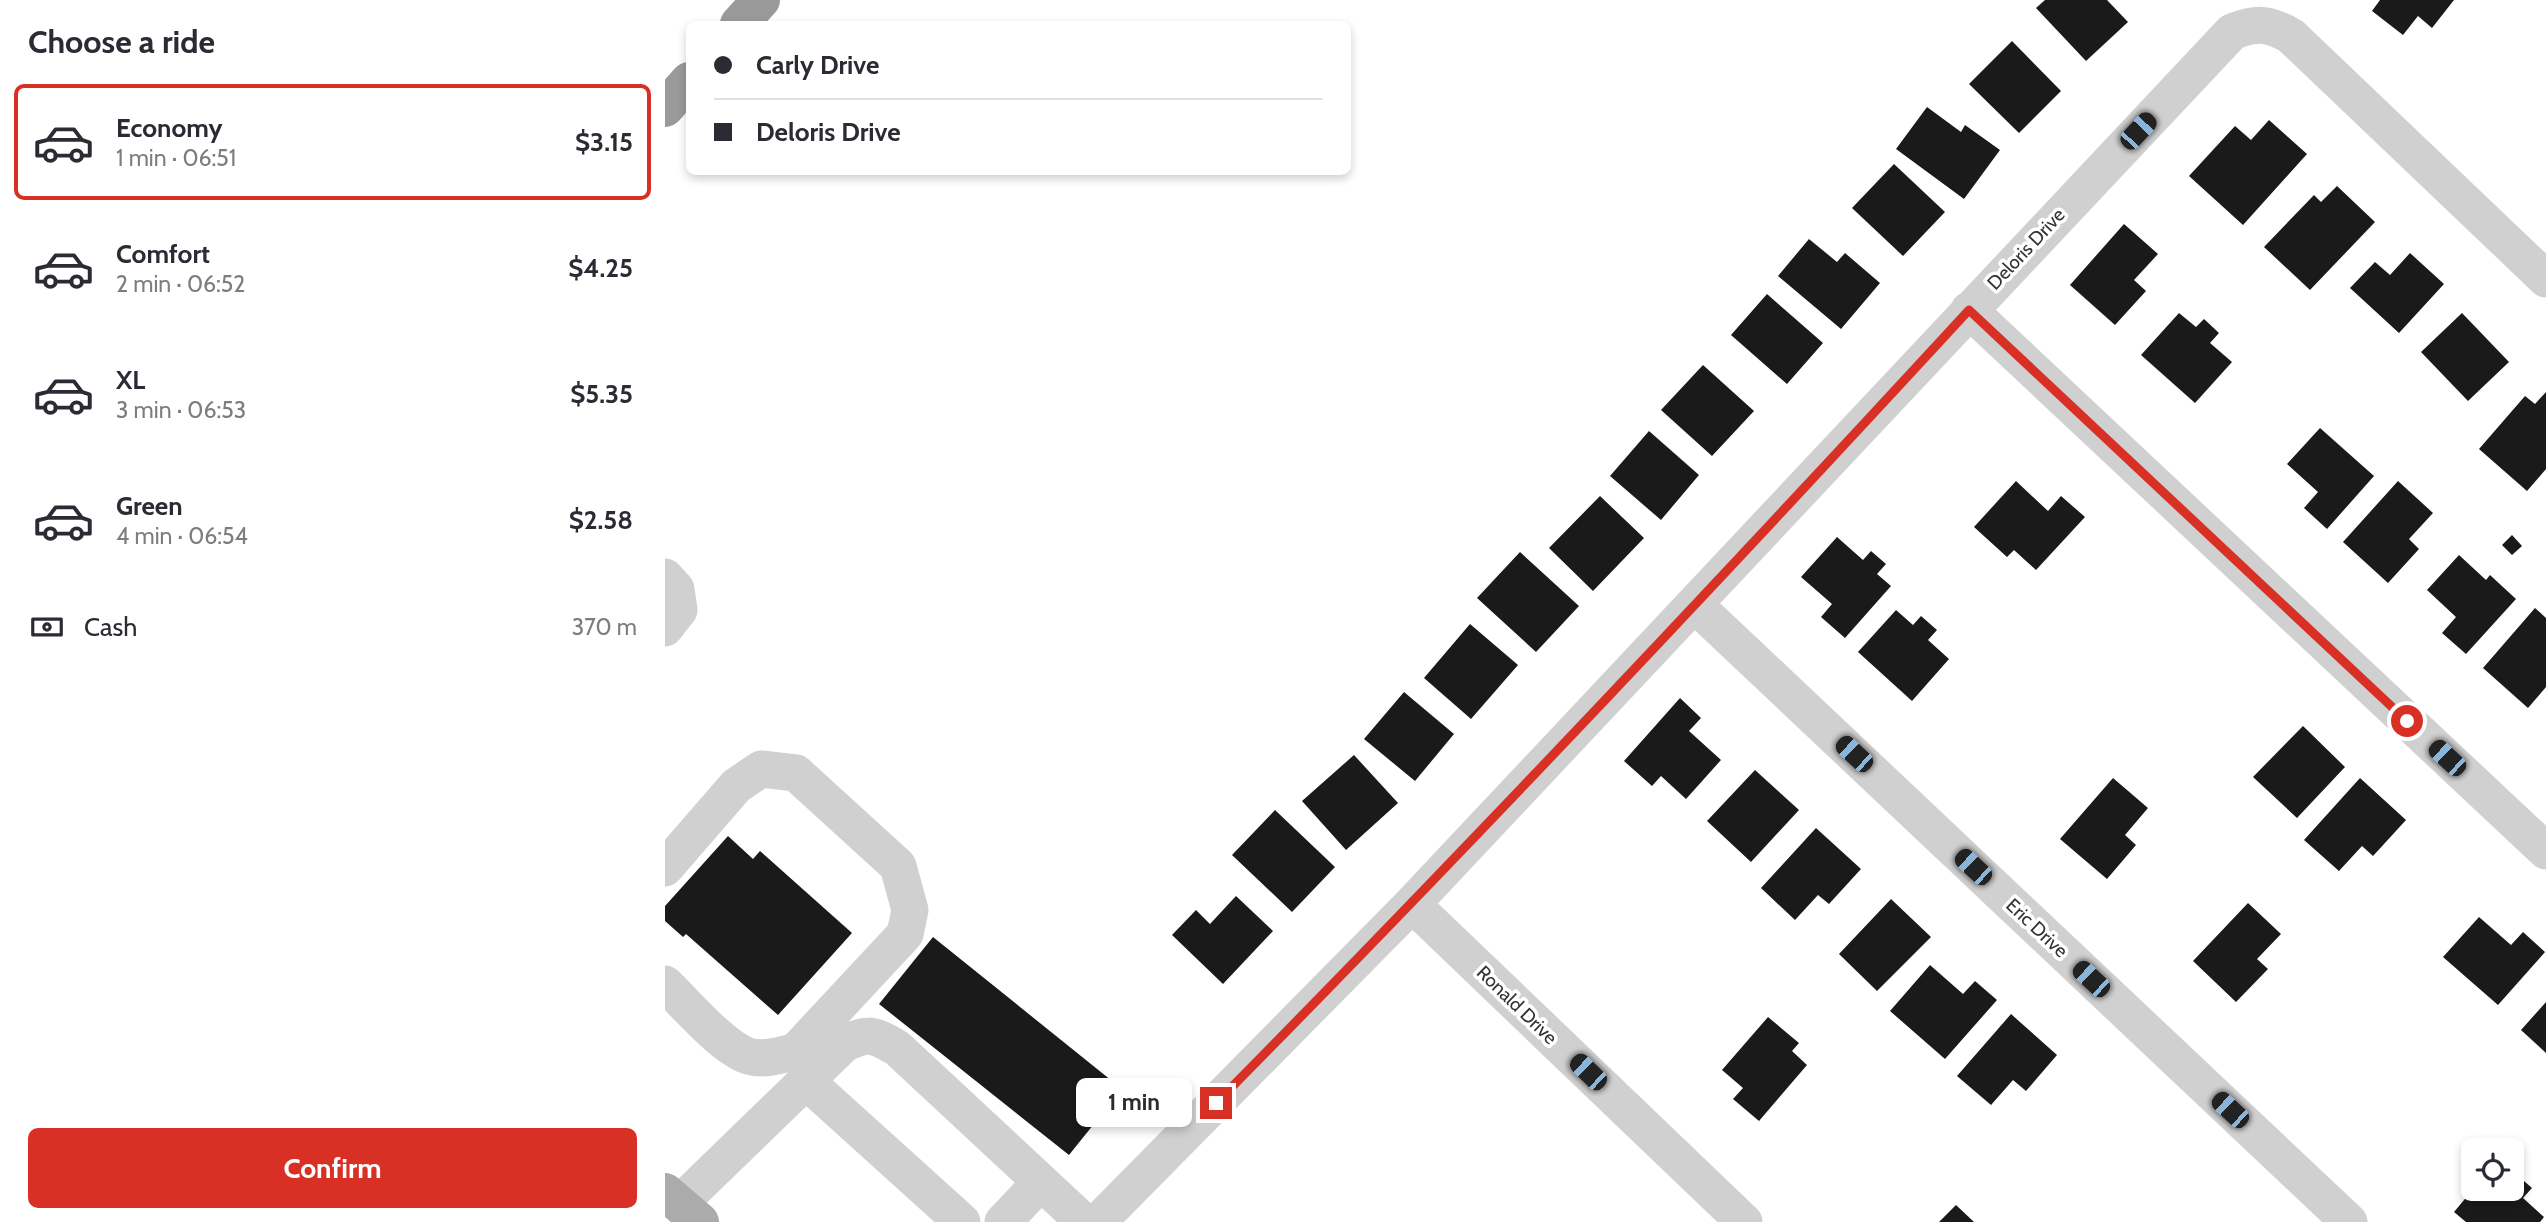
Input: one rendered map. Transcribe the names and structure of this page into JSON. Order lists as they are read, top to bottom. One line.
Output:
{"streets":{"street":["Deloris Drive","Eric Drive","Ronald Drive"]},"crossings":[["Deloris Drive","Eric Drive"],["Deloris Drive","Ronald Drive"]],"page":{"heading":"Choose a ride","banner":["Carly Drive","Deloris Drive"],"list":[{"name":"Economy","note":"1 min · 06:51","value":"$3.15"},{"name":"Comfort","note":"2 min · 06:52","value":"$4.25"},{"name":"XL","note":"3 min · 06:53","value":"$5.35"},{"name":"Green","note":"4 min · 06:54","value":"$2.58"}],"pay":["Cash","370 m"],"bubble":"1 min","buttons":"Confirm"}}
